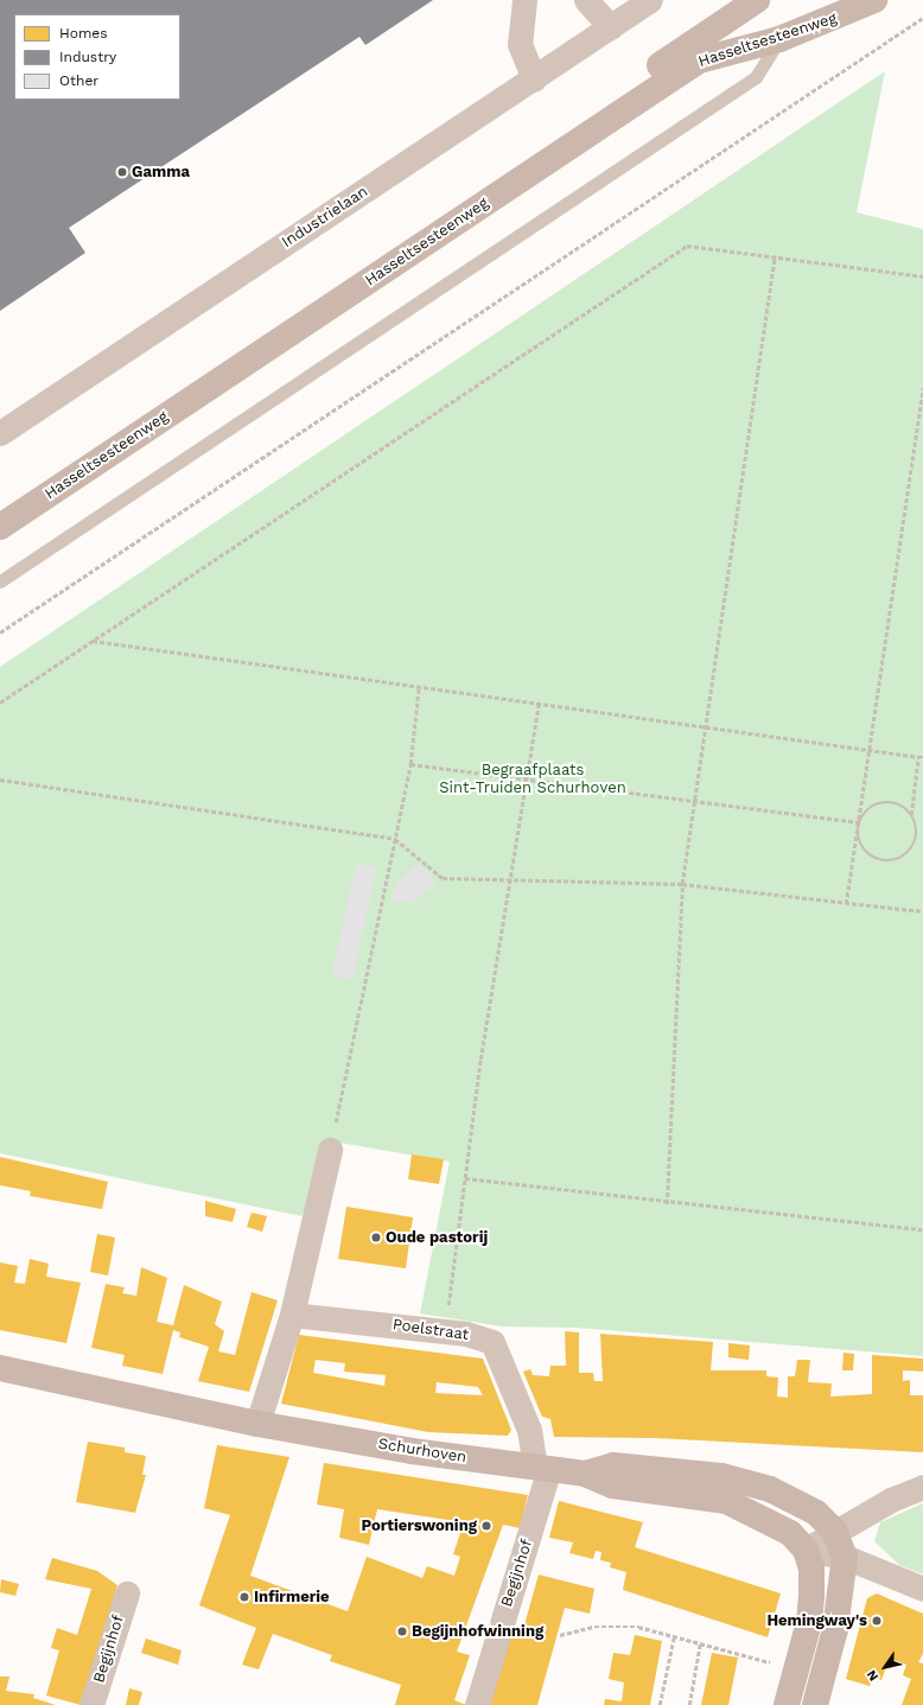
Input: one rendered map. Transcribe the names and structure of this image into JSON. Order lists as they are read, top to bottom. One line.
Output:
{"streets":{"main road":["Hasseltsesteenweg","Schurhoven"],"street":["Industrielaan","Poelstraat","Begijnhof"]},"crossings":[["Poelstraat","Schurhoven"],["Poelstraat","Begijnhof"],["Schurhoven","Begijnhof"]],"parks":["Begraafplaats Sint-Truiden Schurhoven"],"places":["Gamma","Oude pastorij","Portierswoning","Infirmerie","Hemingway's","Begijnhofwinning"],"legend":["Homes","Industry","Other"],"north":"bottom left"}
